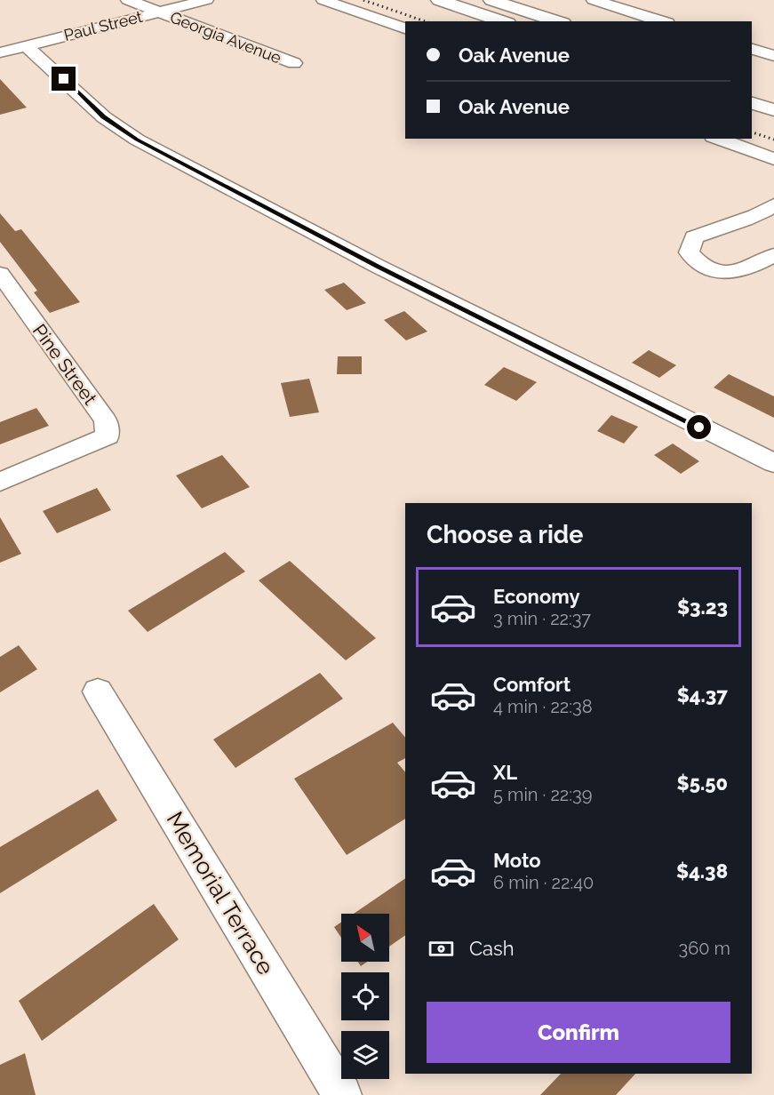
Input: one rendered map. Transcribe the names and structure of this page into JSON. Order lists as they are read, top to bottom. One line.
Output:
{"streets":{"street":["Paul Street","Georgia Avenue","Pine Street","Memorial Terrace"]},"crossings":[["Paul Street","Georgia Avenue"]],"north":"top left","page":{"banner":["Oak Avenue","Oak Avenue"],"heading":"Choose a ride","list":[{"name":"Economy","note":"3 min · 22:37","value":"$3.23"},{"name":"Comfort","note":"4 min · 22:38","value":"$4.37"},{"name":"XL","note":"5 min · 22:39","value":"$5.50"},{"name":"Moto","note":"6 min · 22:40","value":"$4.38"}],"pay":["Cash","360 m"],"buttons":"Confirm"}}
